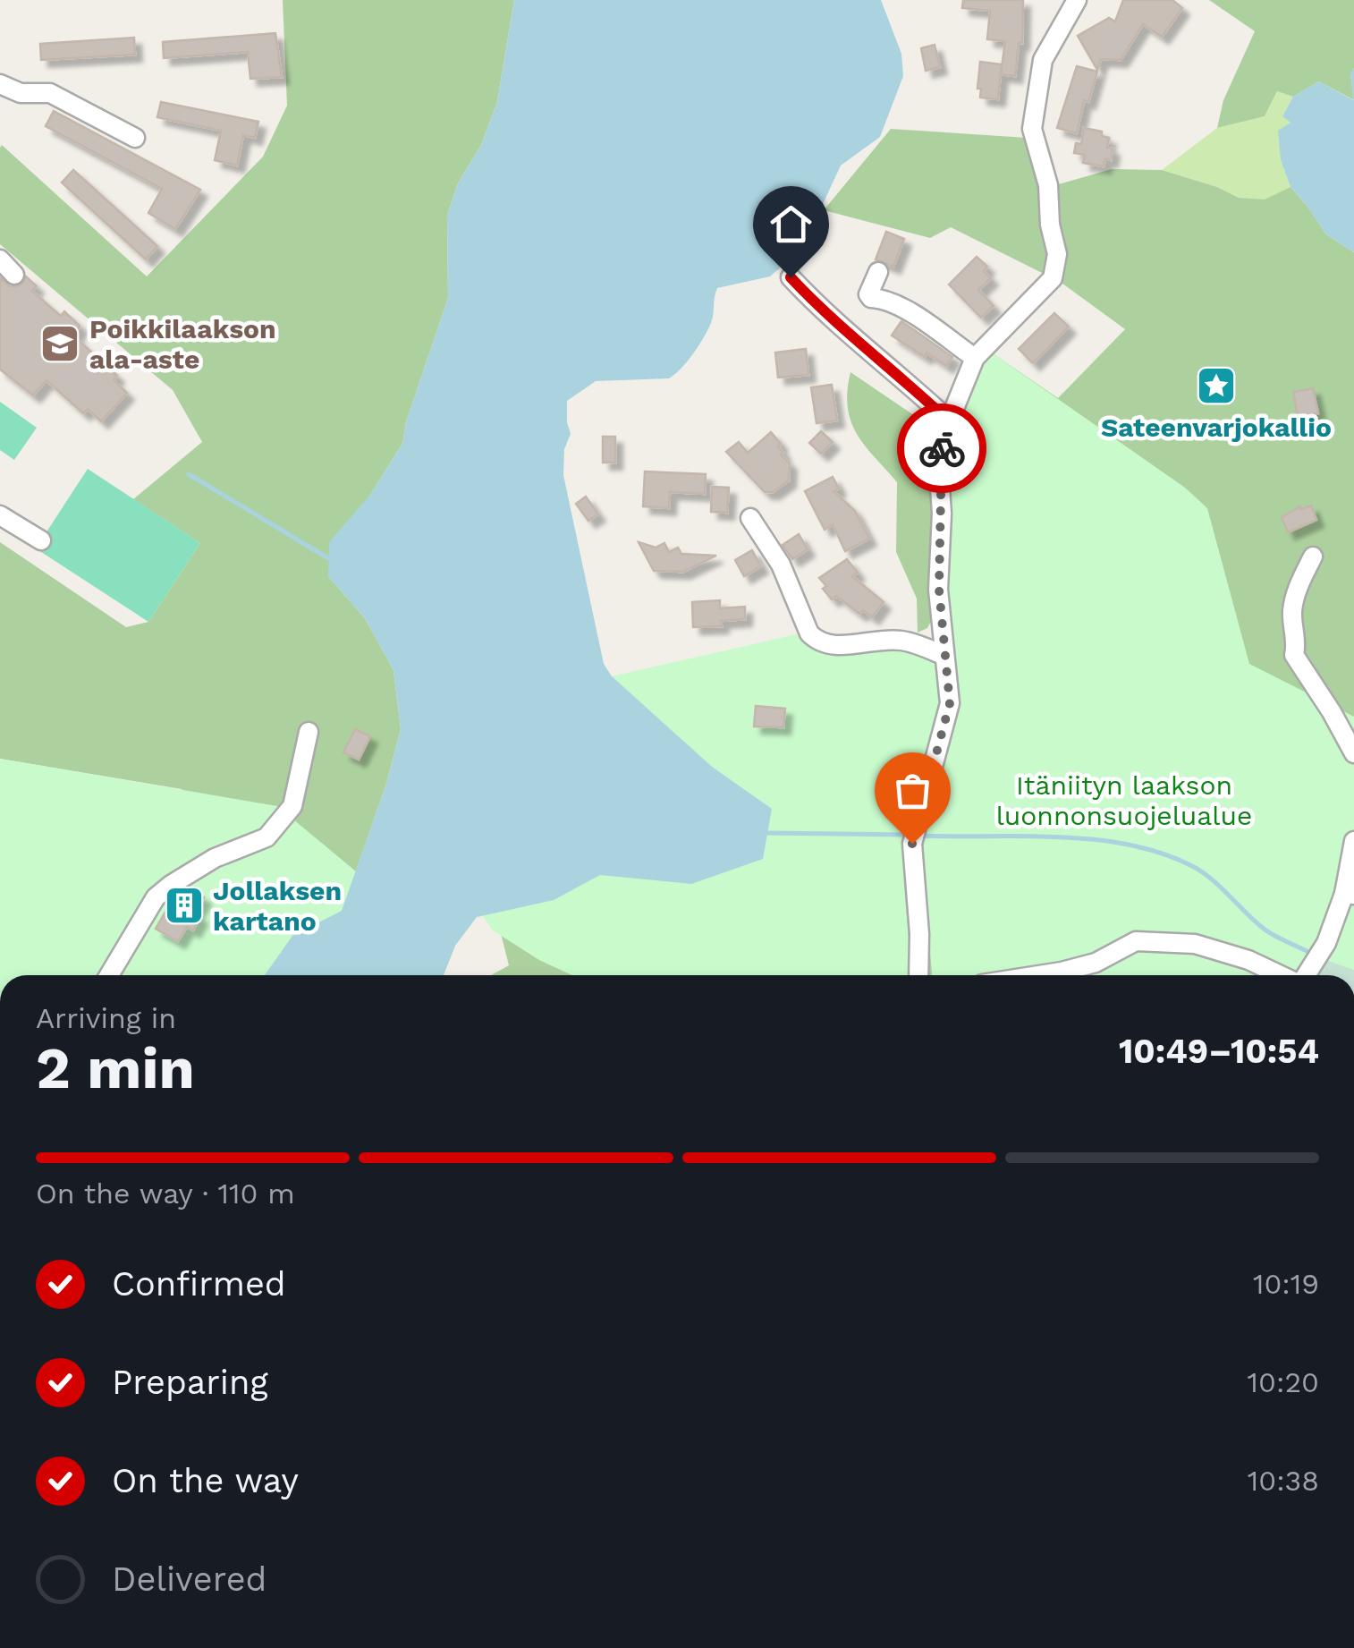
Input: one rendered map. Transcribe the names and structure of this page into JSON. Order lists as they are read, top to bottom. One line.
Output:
{"parks":["Itäniityn laakson luonnonsuojelualue"],"places":{"school or university":["Poikkilaakson ala-aste"],"place":["Sateenvarjokallio"],"building":["Jollaksen kartano"]},"page":{"heading":["2 min","Arriving in","10:49–10:54"],"bar":"On the way · 110 m","list":[["Confirmed","10:19"],["Preparing","10:20"],["On the way","10:38"],"Delivered"]}}
